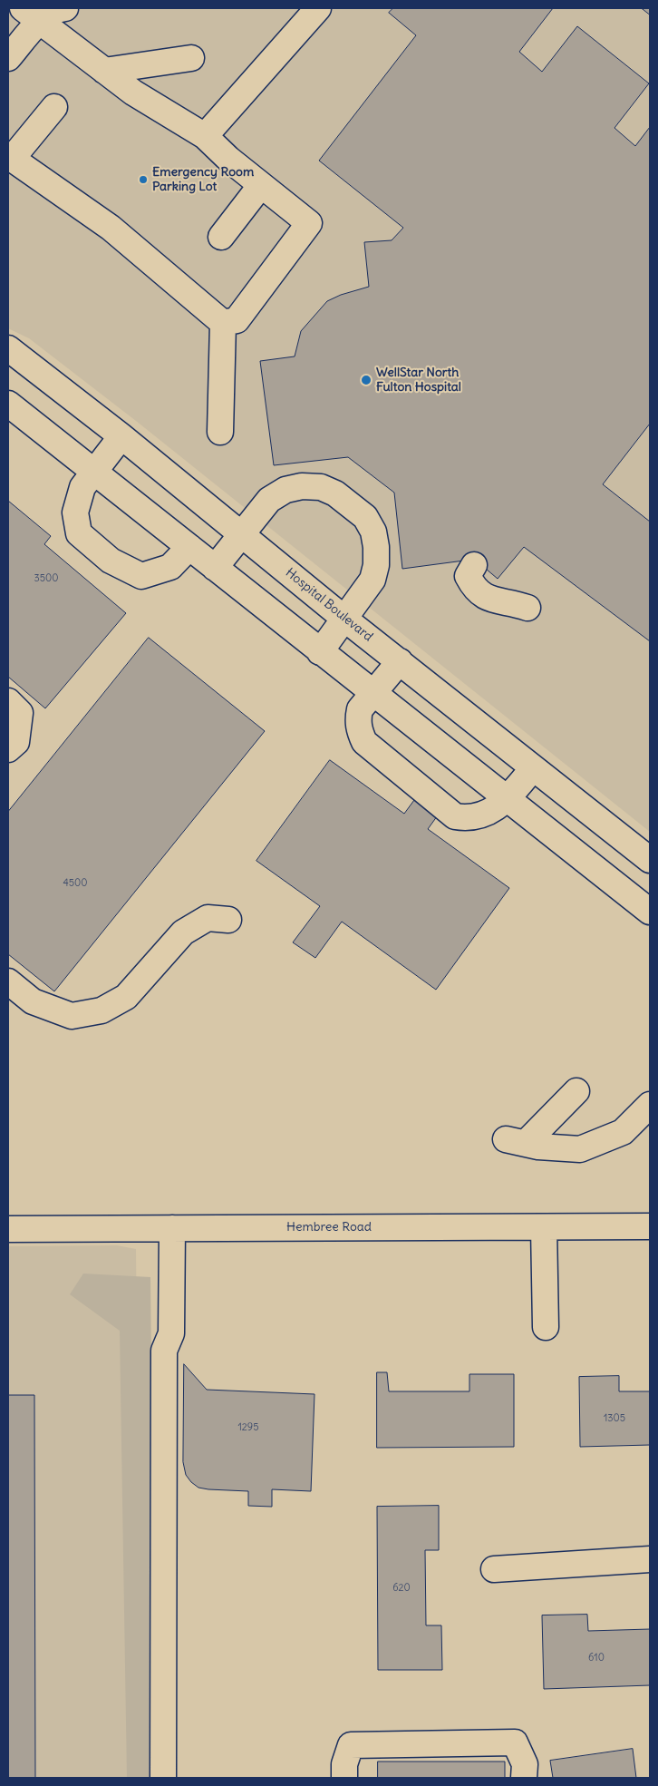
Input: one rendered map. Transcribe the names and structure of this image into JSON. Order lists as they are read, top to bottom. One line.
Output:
{"streets":{"street":["Hospital Boulevard","Hembree Road"]},"places":["Emergency Room Parking Lot","WellStar North Fulton Hospital"],"house_numbers":["3500","4500","1305","1295","620","610"]}
